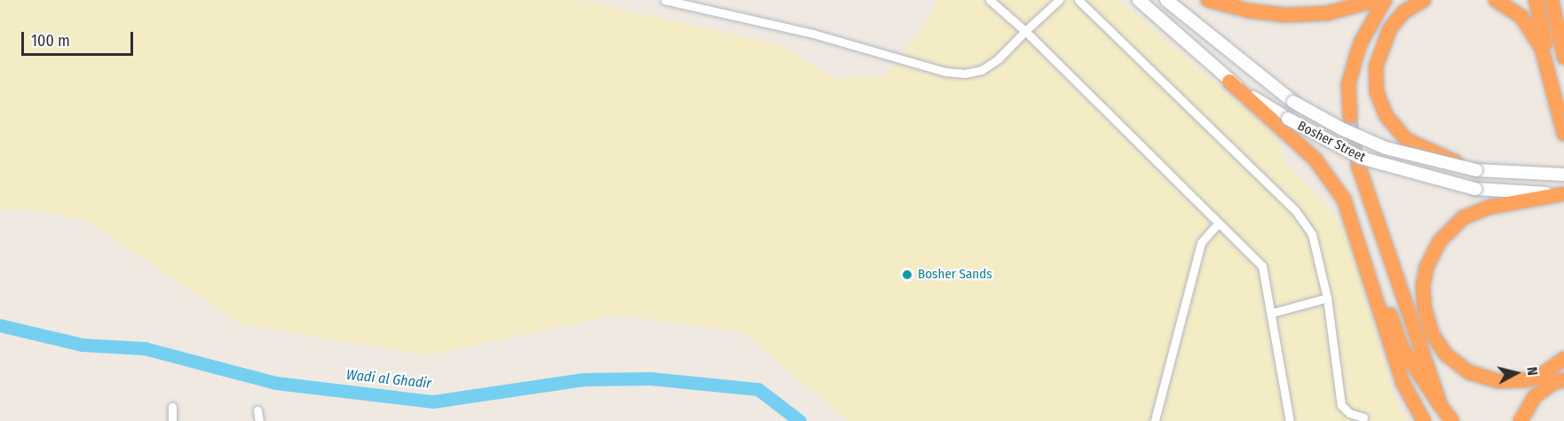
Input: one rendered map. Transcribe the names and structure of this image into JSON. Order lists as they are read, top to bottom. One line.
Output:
{"streets":{"main road":["Bosher Street"]},"water":["Wadi al Ghadir"],"places":["Bosher Sands"],"scale_bar":"100 m","north":"right"}
